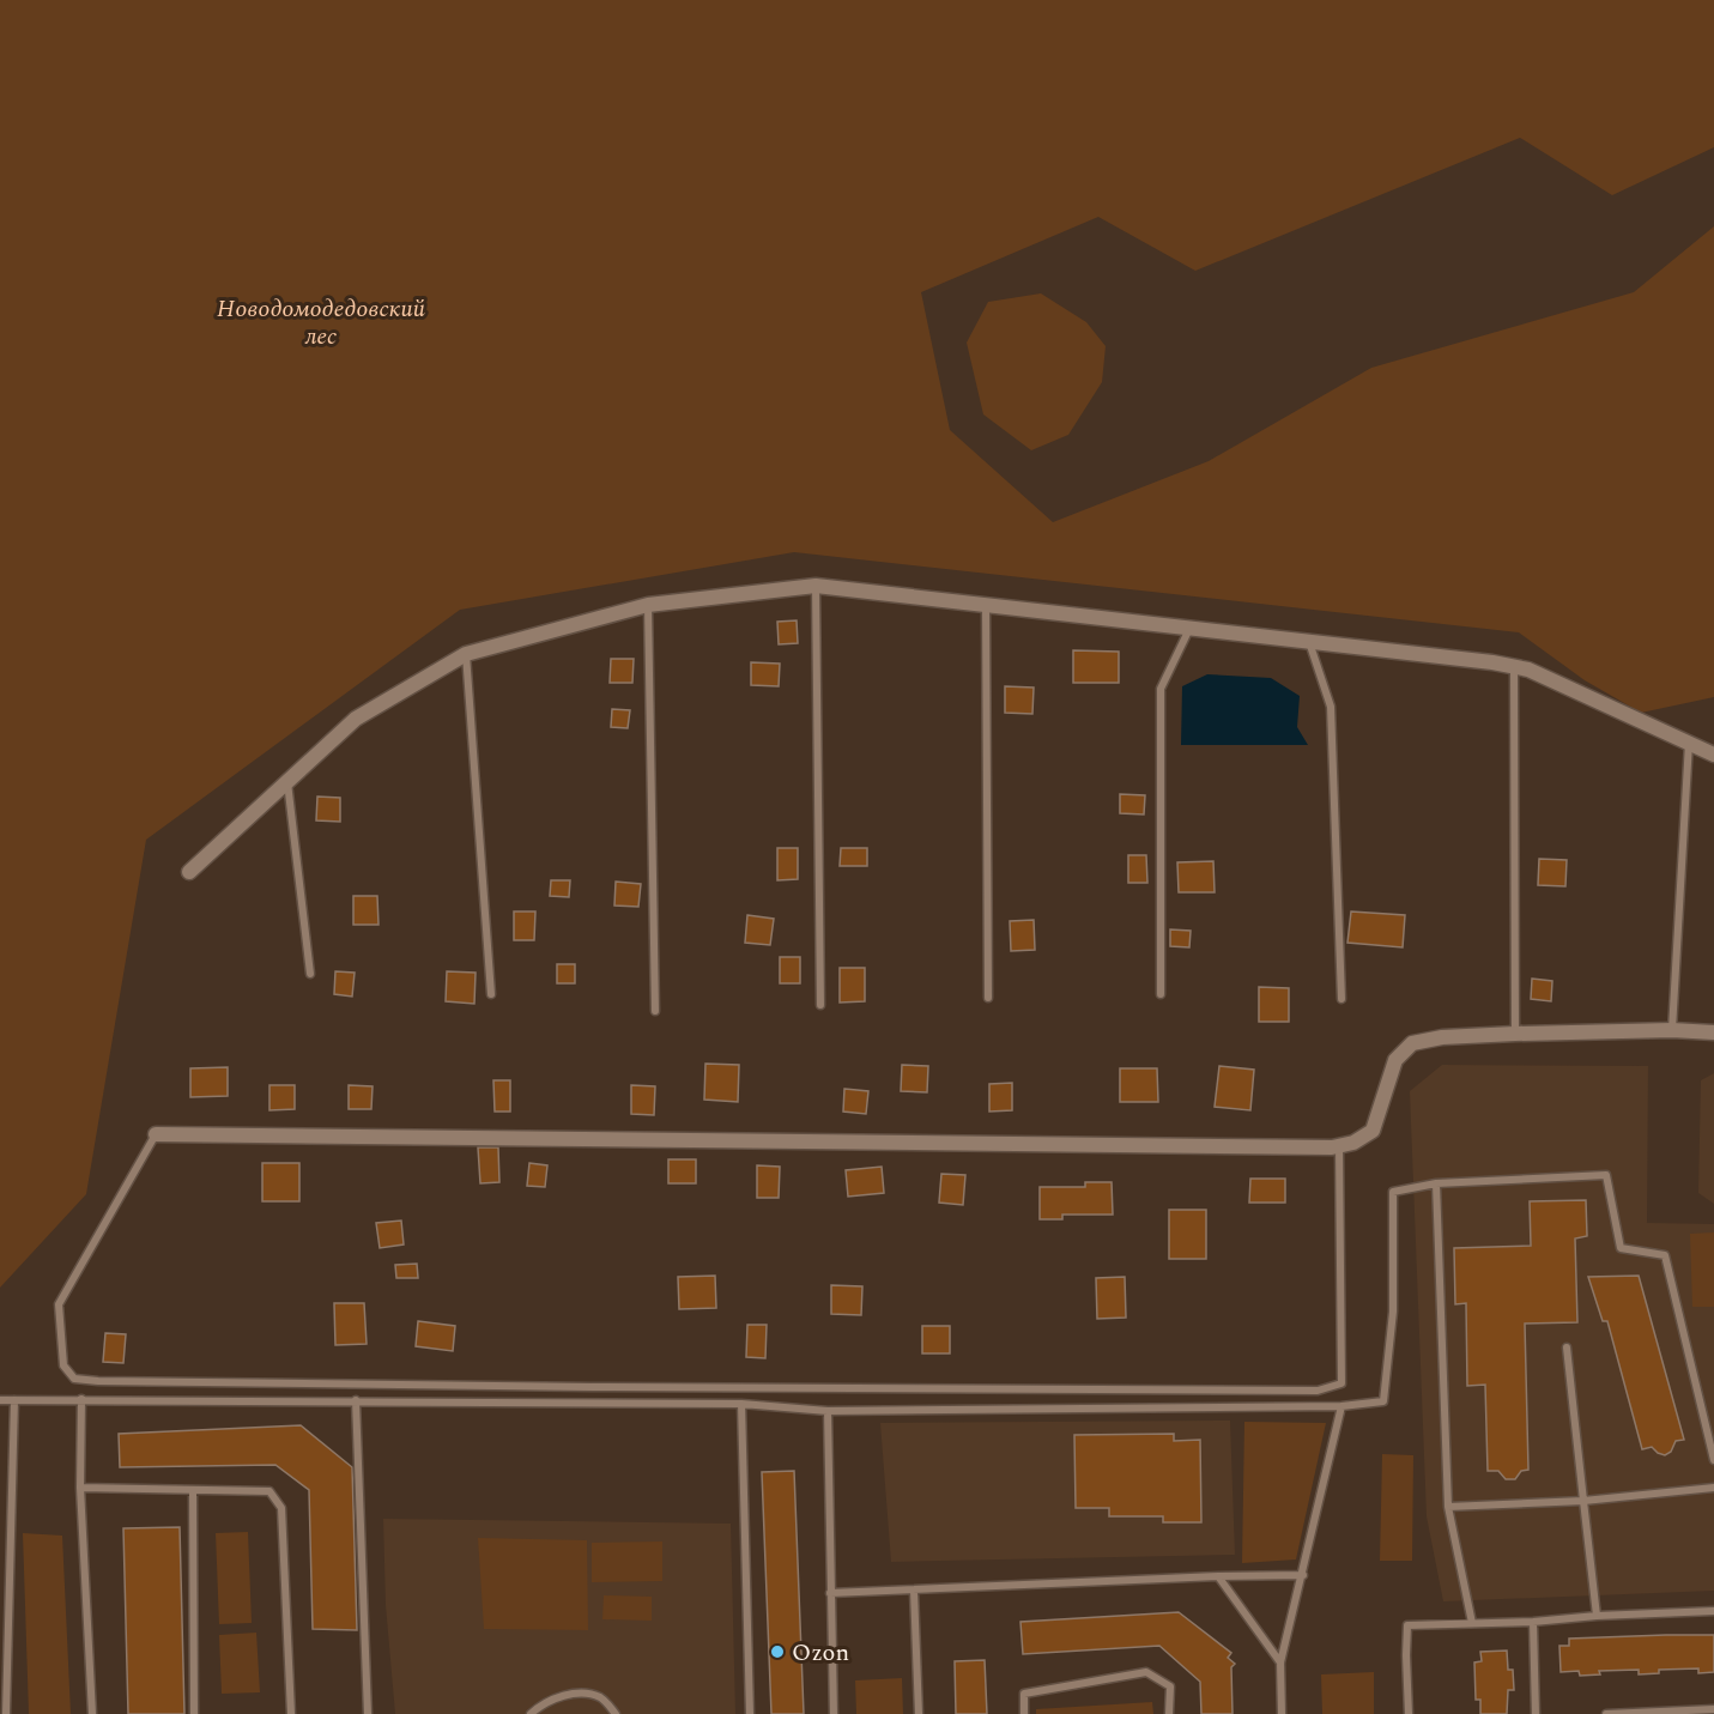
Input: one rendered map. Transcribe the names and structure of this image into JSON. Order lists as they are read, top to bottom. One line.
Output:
{"parks":["Новодомодедовский лес"],"places":["Ozon"]}
